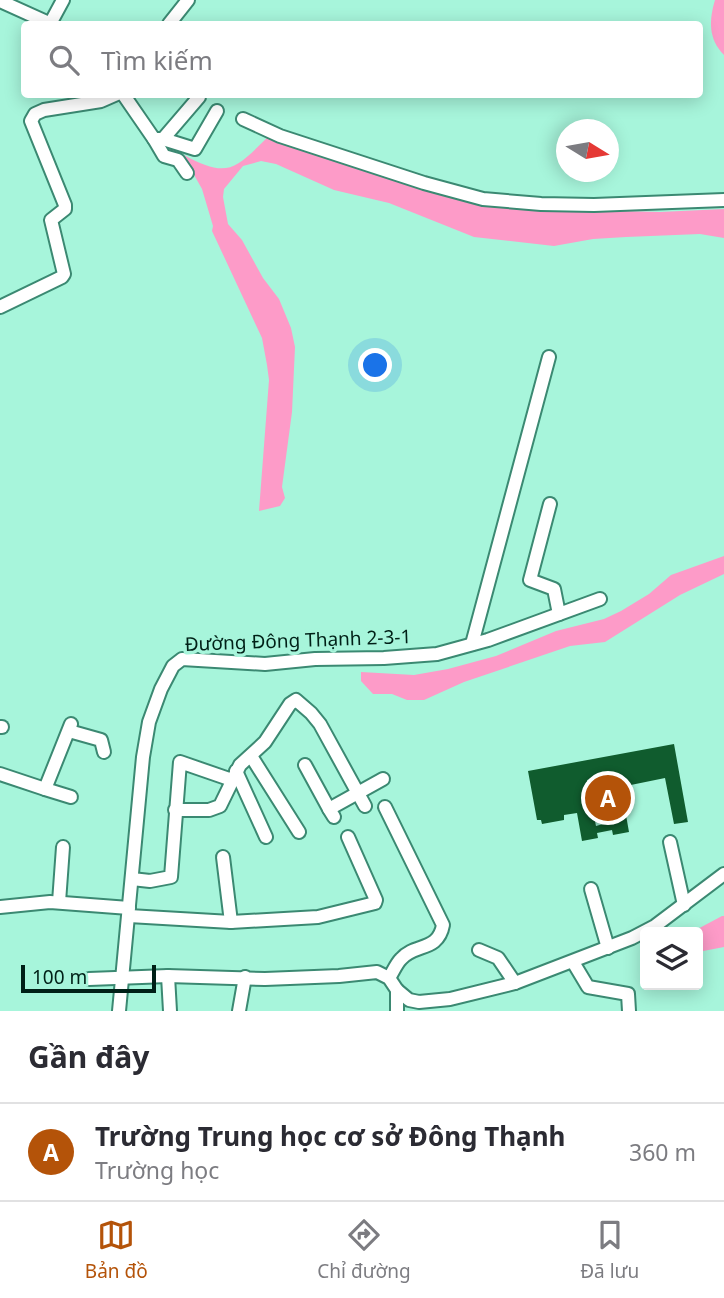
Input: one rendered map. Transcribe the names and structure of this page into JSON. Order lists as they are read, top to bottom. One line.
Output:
{"streets":{"street":["Đường Đông Thạnh 2-3-1"]},"scale_bar":"100 m","north":"right","page":{"search":"Tìm kiếm","pins":"A","scale":"100 m","heading":"Gần đây","list":[{"mark":"A","name":"Trường Trung học cơ sở Đông Thạnh","note":"Trường học","value":"360 m"}],"nav":["Bản đồ","Chỉ đường","Đã lưu"]}}
